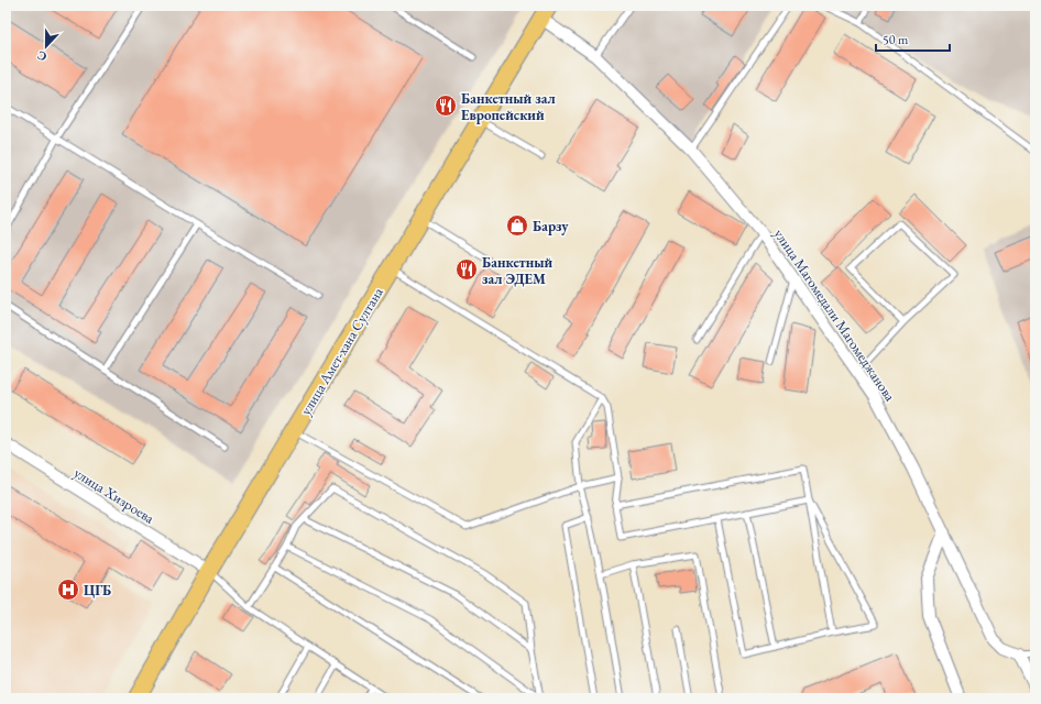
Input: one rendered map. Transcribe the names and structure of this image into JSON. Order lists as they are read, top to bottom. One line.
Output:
{"streets":{"main road":["улица Амет-хана Султана"],"street":["улица Магомедали Магомеджановa","улица Хизроева"]},"crossings":[["улица Магомедали Магомеджановa","улица Амет-хана Султана"],["улица Амет-хана Султана","улица Хизроева"]],"places":{"restaurant":["Банкетный зал Европейский","Банкетный зал ЭДЕМ"],"shop":["Барзу"],"hospital":["ЦГБ"]},"scale_bar":"50 m","north":"bottom"}
